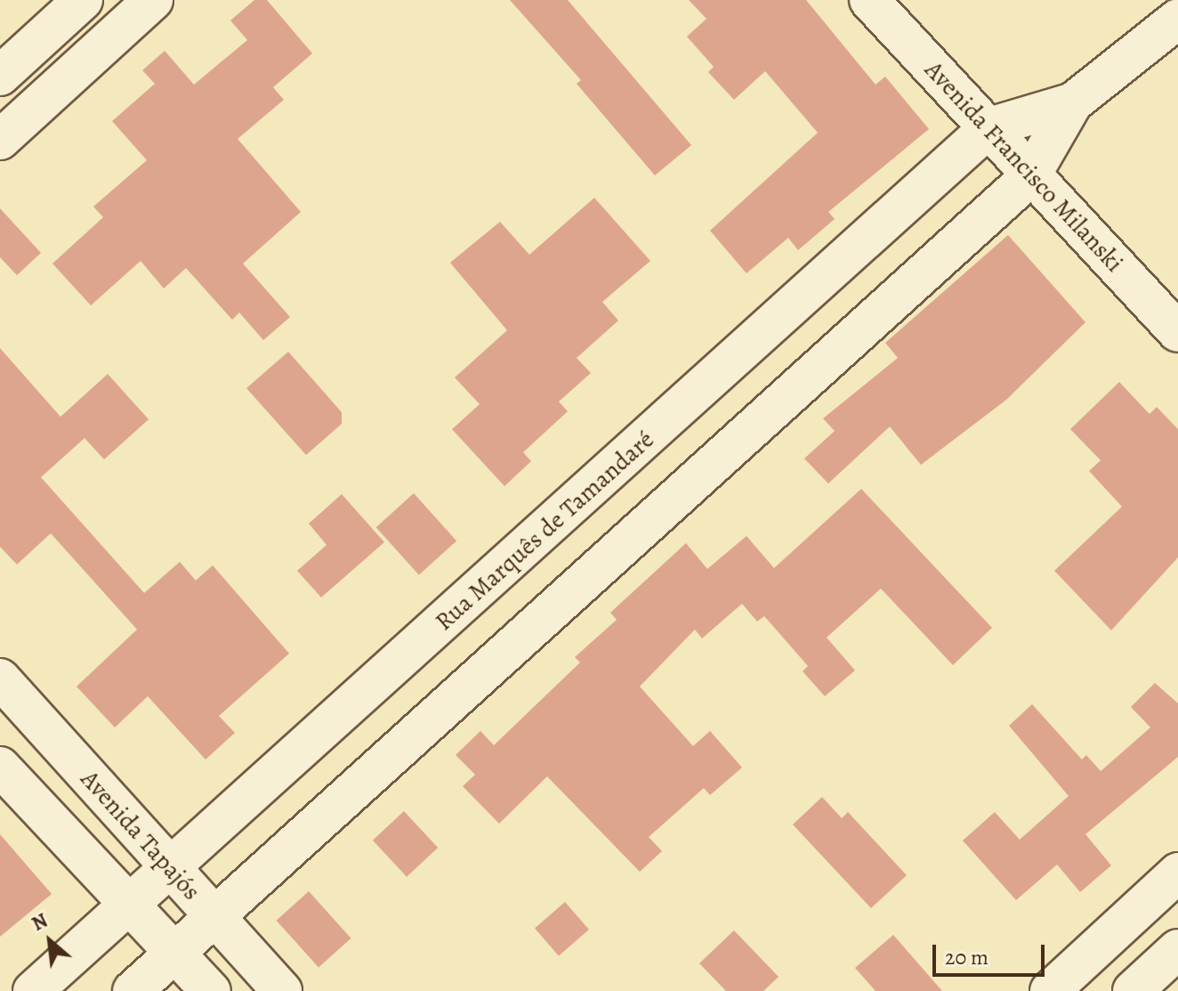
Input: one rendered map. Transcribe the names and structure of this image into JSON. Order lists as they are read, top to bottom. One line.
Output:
{"streets":{"street":["Avenida Francisco Milanski","Rua Marquês de Tamandaré","Avenida Tapajós"]},"crossings":[["Avenida Francisco Milanski","Rua Marquês de Tamandaré"],["Rua Marquês de Tamandaré","Avenida Tapajós"]],"scale_bar":"20 m","north":"top left"}
